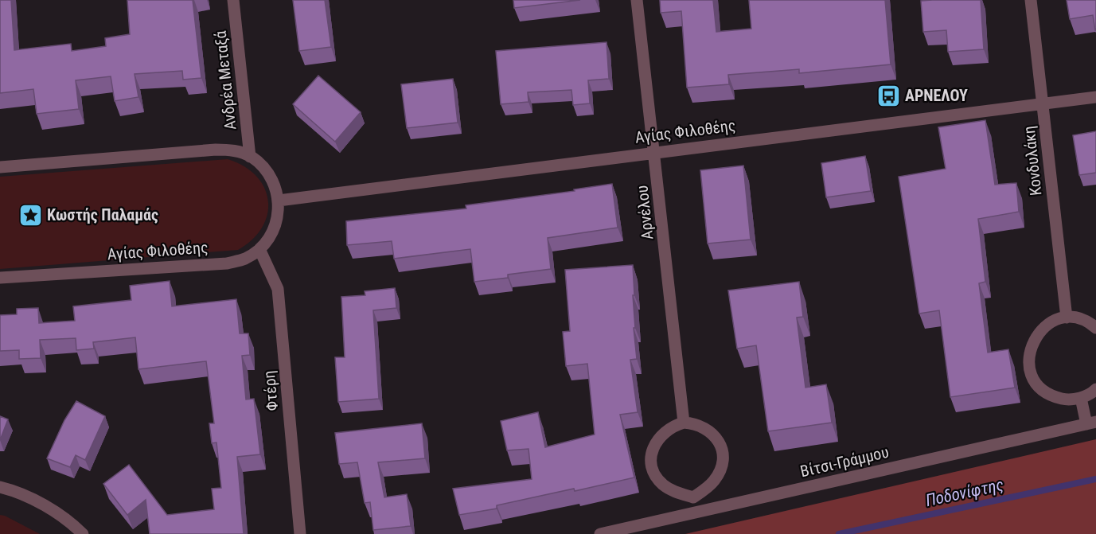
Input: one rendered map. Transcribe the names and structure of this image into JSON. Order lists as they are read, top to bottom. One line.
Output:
{"streets":{"street":["Ανδρέα Μεταξά","Αγίας Φιλοθέης","Κονδυλάκη","Αρνέλου","Φτέρη","Βίτσι-Γράμμου"]},"crossings":[["Ανδρέα Μεταξά","Αγίας Φιλοθέης"],["Αγίας Φιλοθέης","Κονδυλάκη"],["Αγίας Φιλοθέης","Αρνέλου"],["Αγίας Φιλοθέης","Φτέρη"]],"water":["Ποδονίφτης"],"places":{"bus stop":["ΑΡΝΕΛΟΥ"],"place":["Κωστής Παλαμάς"]}}
